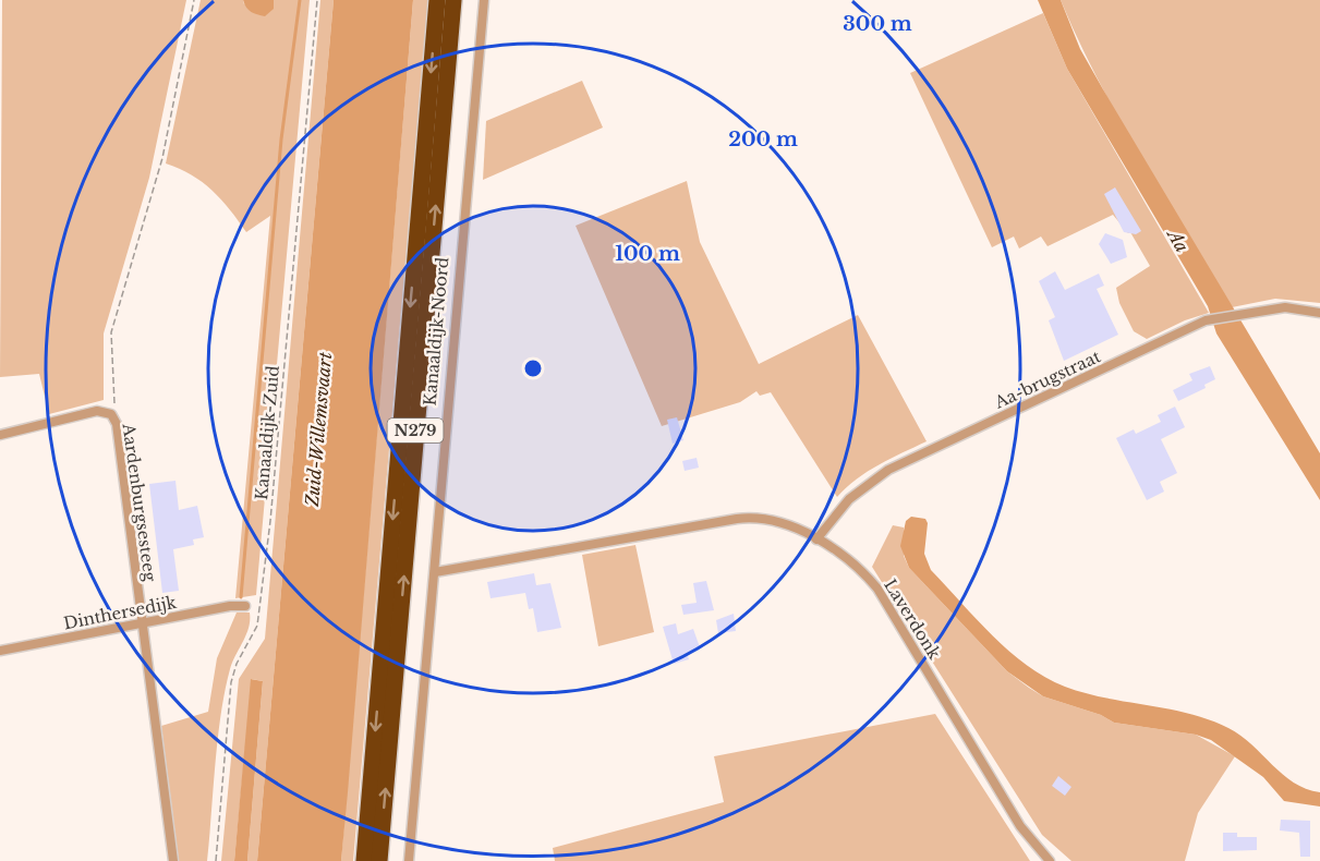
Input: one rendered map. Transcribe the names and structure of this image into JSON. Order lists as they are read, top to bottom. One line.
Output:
{"streets":{"highway":["Kanaaldijk-Noord","N279"],"street":["Aa-brugstraat","Aardenburgsesteeg","Dinthersedijk","Laverdonk"],"path":["Kanaaldijk-Zuid"]},"crossings":[["Kanaaldijk-Noord","Laverdonk"],["Aa-brugstraat","Laverdonk"],["Aardenburgsesteeg","Dinthersedijk"]],"water":["Aa","Zuid-Willemsvaart"],"rings":["300 m","200 m","100 m"]}
